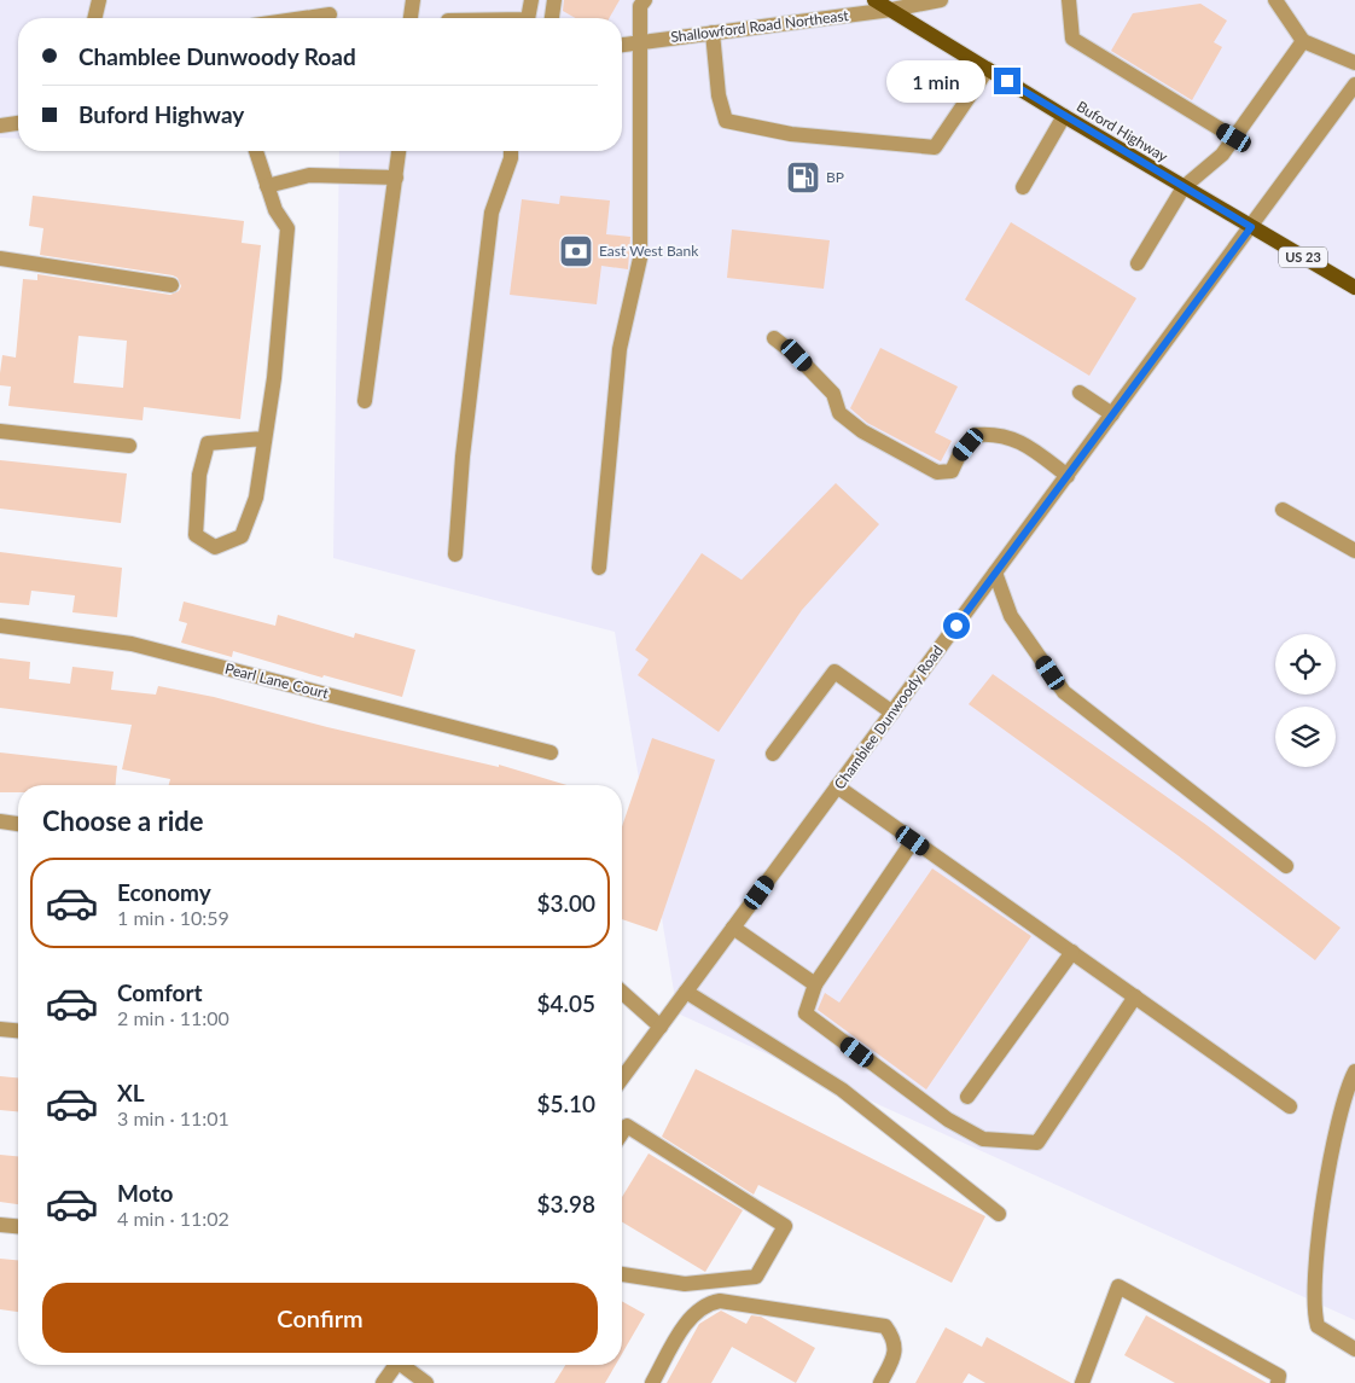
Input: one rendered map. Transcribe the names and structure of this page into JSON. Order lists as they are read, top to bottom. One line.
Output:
{"streets":{"main road":["Buford Highway","US 23"],"street":["Shallowford Road Northeast","Pearl Lane Court","Chamblee Dunwoody Road"]},"crossings":[["Shallowford Road Northeast","Buford Highway"],["Buford Highway","Chamblee Dunwoody Road"]],"places":{"fuel station":["BP"],"bank":["East West Bank"]},"page":{"banner":["Chamblee Dunwoody Road","Buford Highway"],"bubble":"1 min","heading":"Choose a ride","list":[{"name":"Economy","note":"1 min · 10:59","value":"$3.00"},{"name":"Comfort","note":"2 min · 11:00","value":"$4.05"},{"name":"XL","note":"3 min · 11:01","value":"$5.10"},{"name":"Moto","note":"4 min · 11:02","value":"$3.98"}],"buttons":"Confirm"}}
